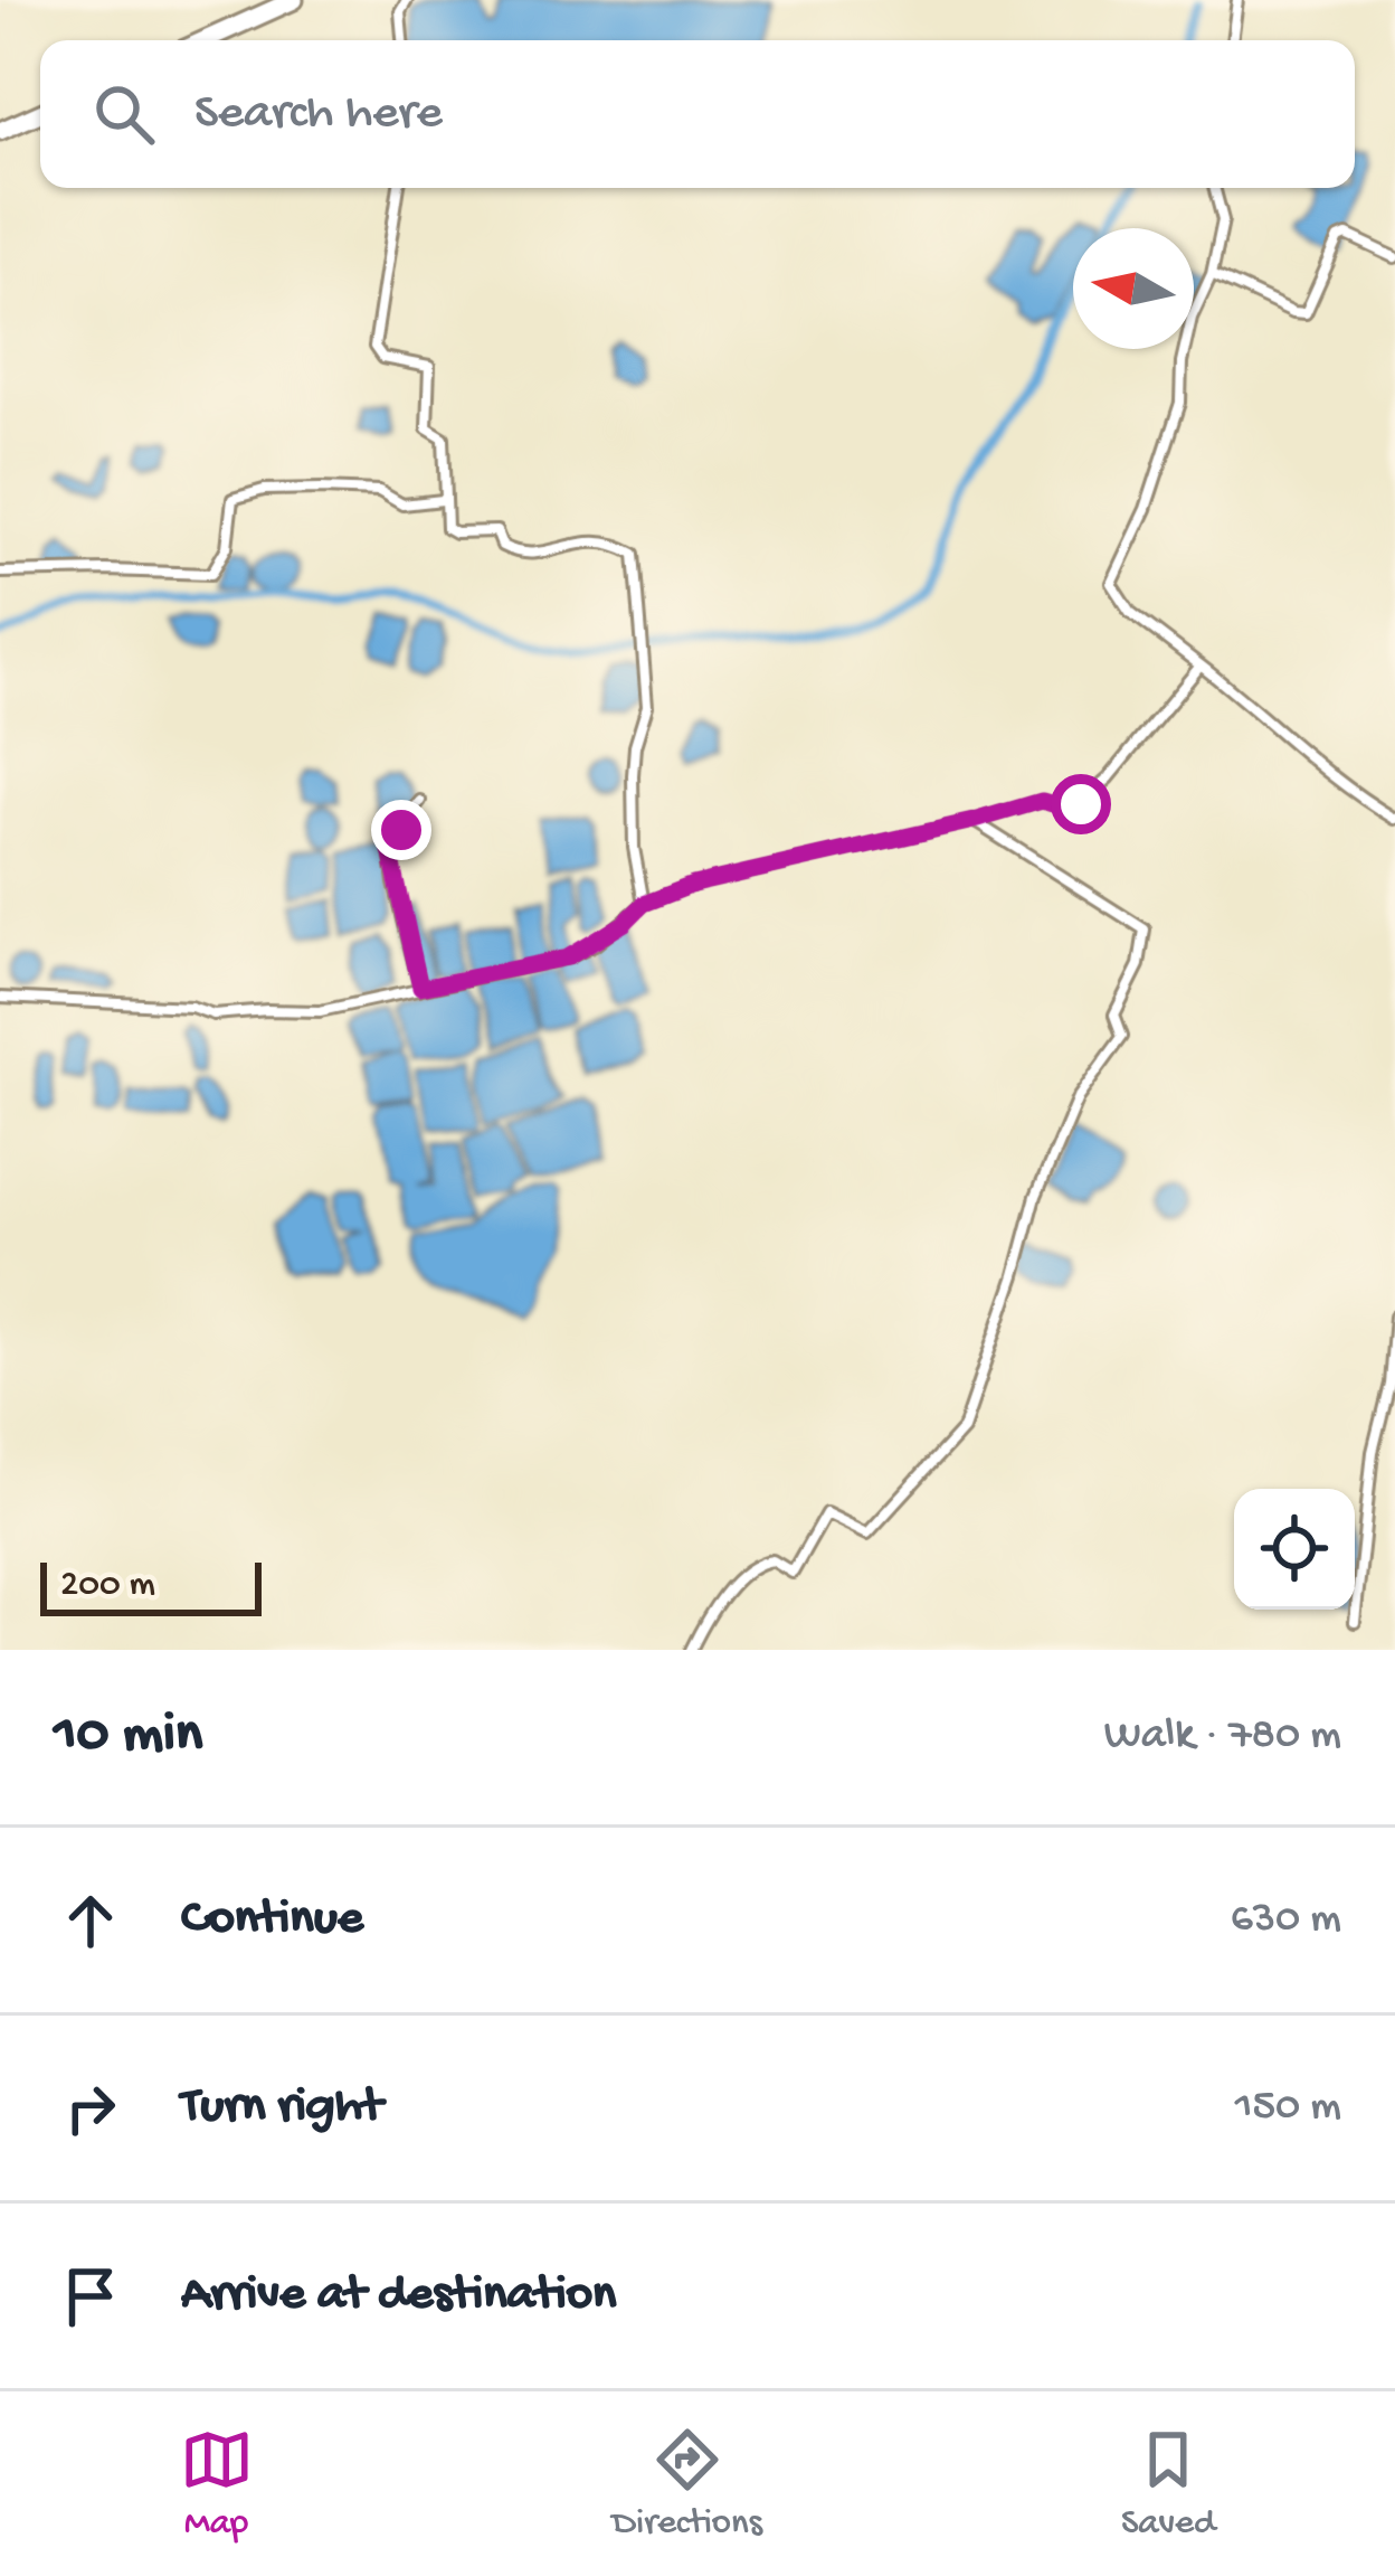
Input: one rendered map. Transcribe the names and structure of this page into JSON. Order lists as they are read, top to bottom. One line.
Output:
{"scale_bar":"200 m","north":"left","page":{"search":"Search here","scale":"200 m","heading":["10 min","Walk · 780 m"],"list":[["Continue","630 m"],["Turn right","150 m"],"Arrive at destination"],"nav":["Map","Directions","Saved"]}}
